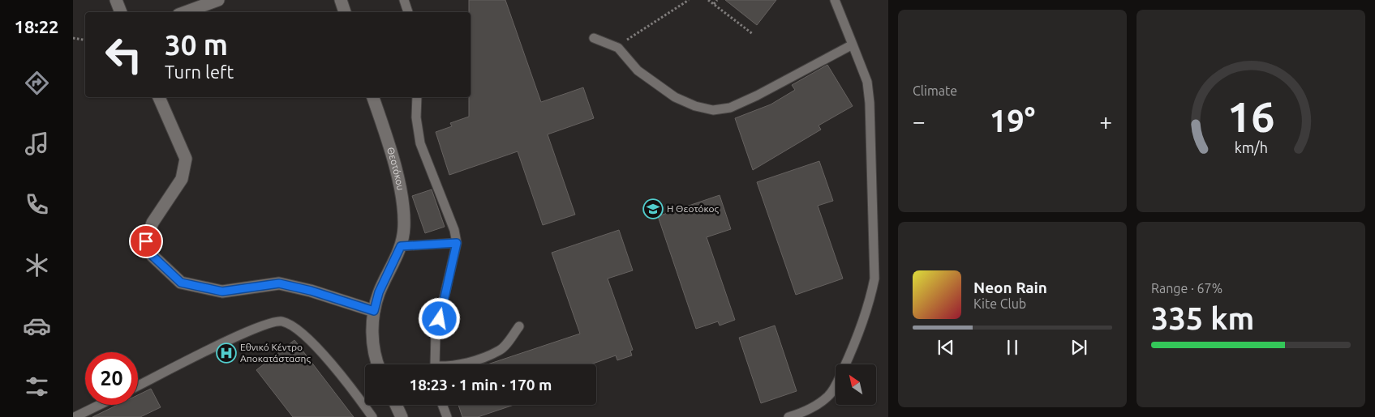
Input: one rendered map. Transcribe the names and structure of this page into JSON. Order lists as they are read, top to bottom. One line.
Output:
{"streets":{"street":["Θεοτόκου"]},"places":{"school or university":["Η Θεοτόκος"],"hospital":["Εθνικό Κέντρο Αποκατάστασης"]},"north":"top left","page":{"tabs":"18:22","tile":["Climate",["Range · 67%","335 km"]],"turn":["30 m","Turn left"],"heat":["−","19°","+"],"song":["Neon Rain","Kite Club"],"limit":"20","trip":"18:23 · 1 min · 170 m","gauge":["16","km/h"]}}
